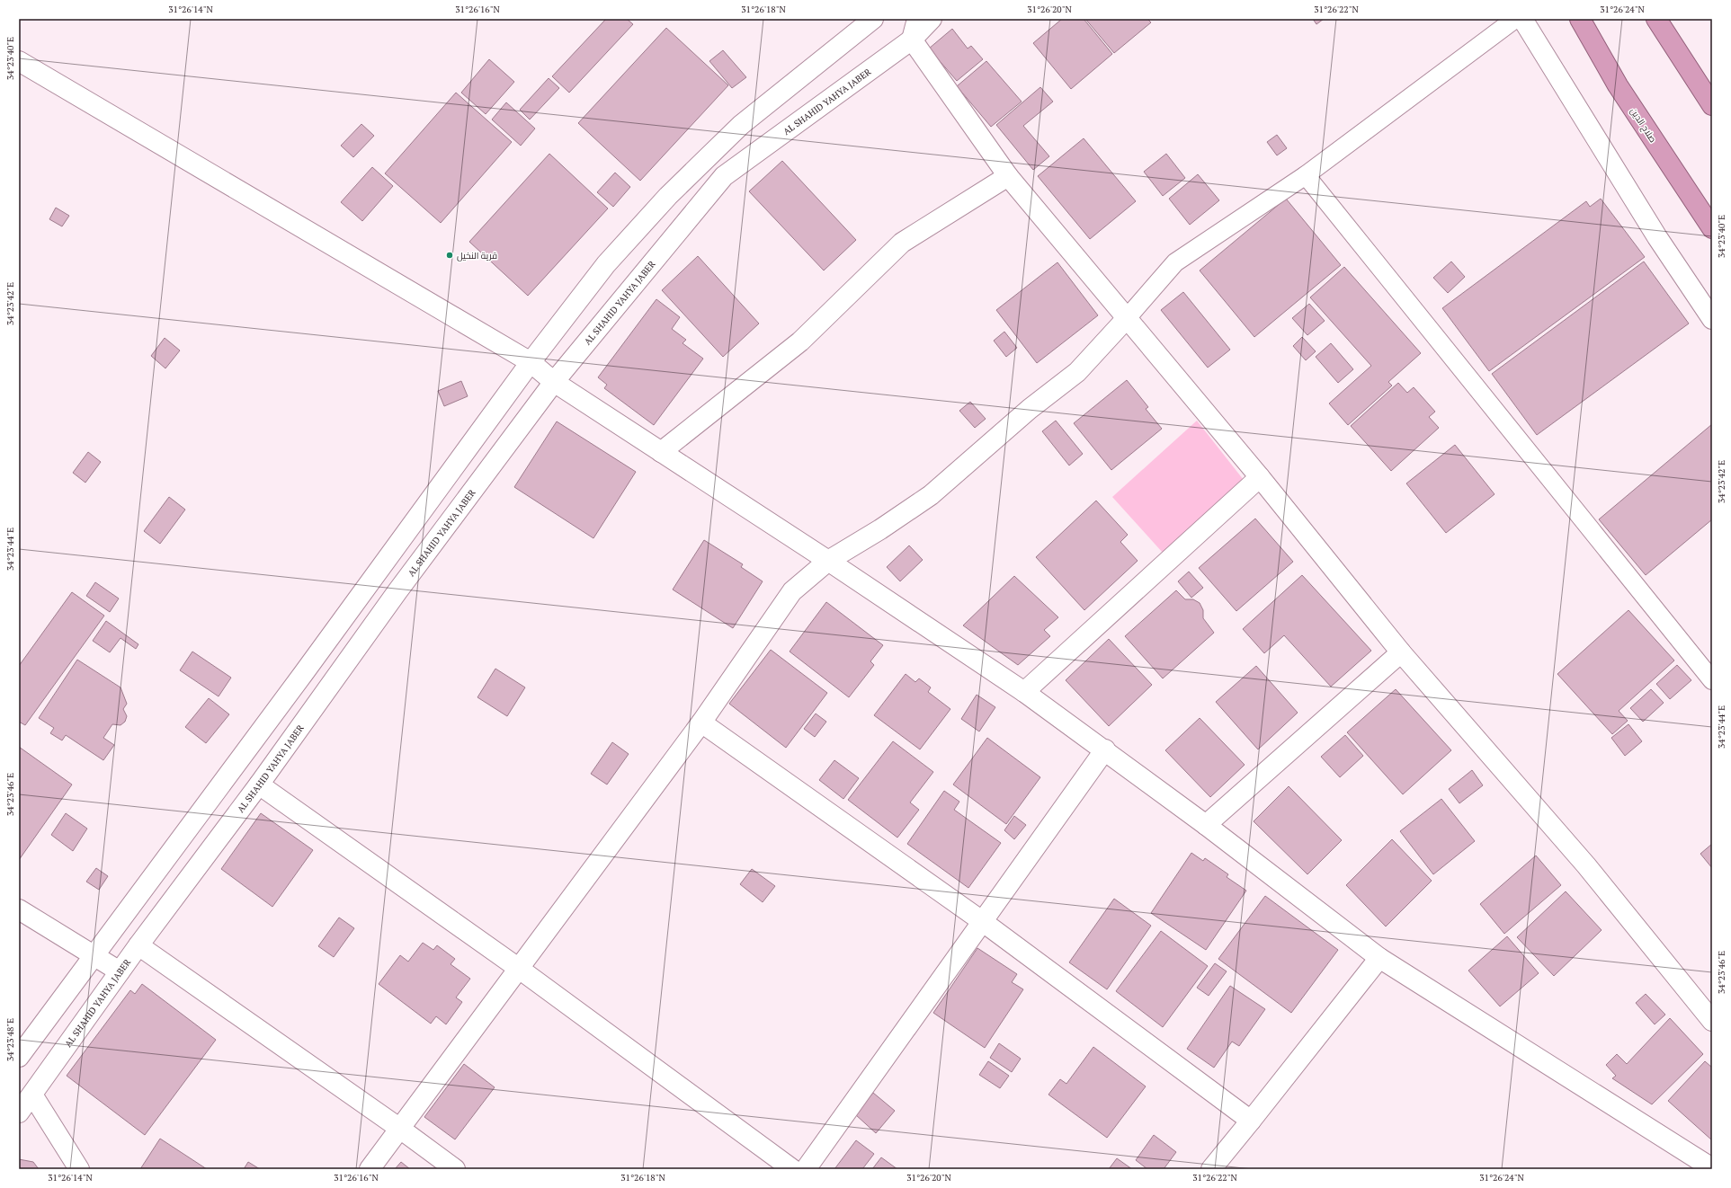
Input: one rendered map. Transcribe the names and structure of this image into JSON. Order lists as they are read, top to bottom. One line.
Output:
{"streets":{"highway":["صلاح الدين"],"street":["AL SHAHID YAHYA JABER"]},"places":["قرية النخيل"],"coordinates":["31°26'14\"N","31°26'16\"N","31°26'18\"N","31°26'20\"N","31°26'22\"N","31°26'24\"N","34°23'40\"E","34°23'42\"E","34°23'44\"E","34°23'46\"E","34°23'48\"E"]}
